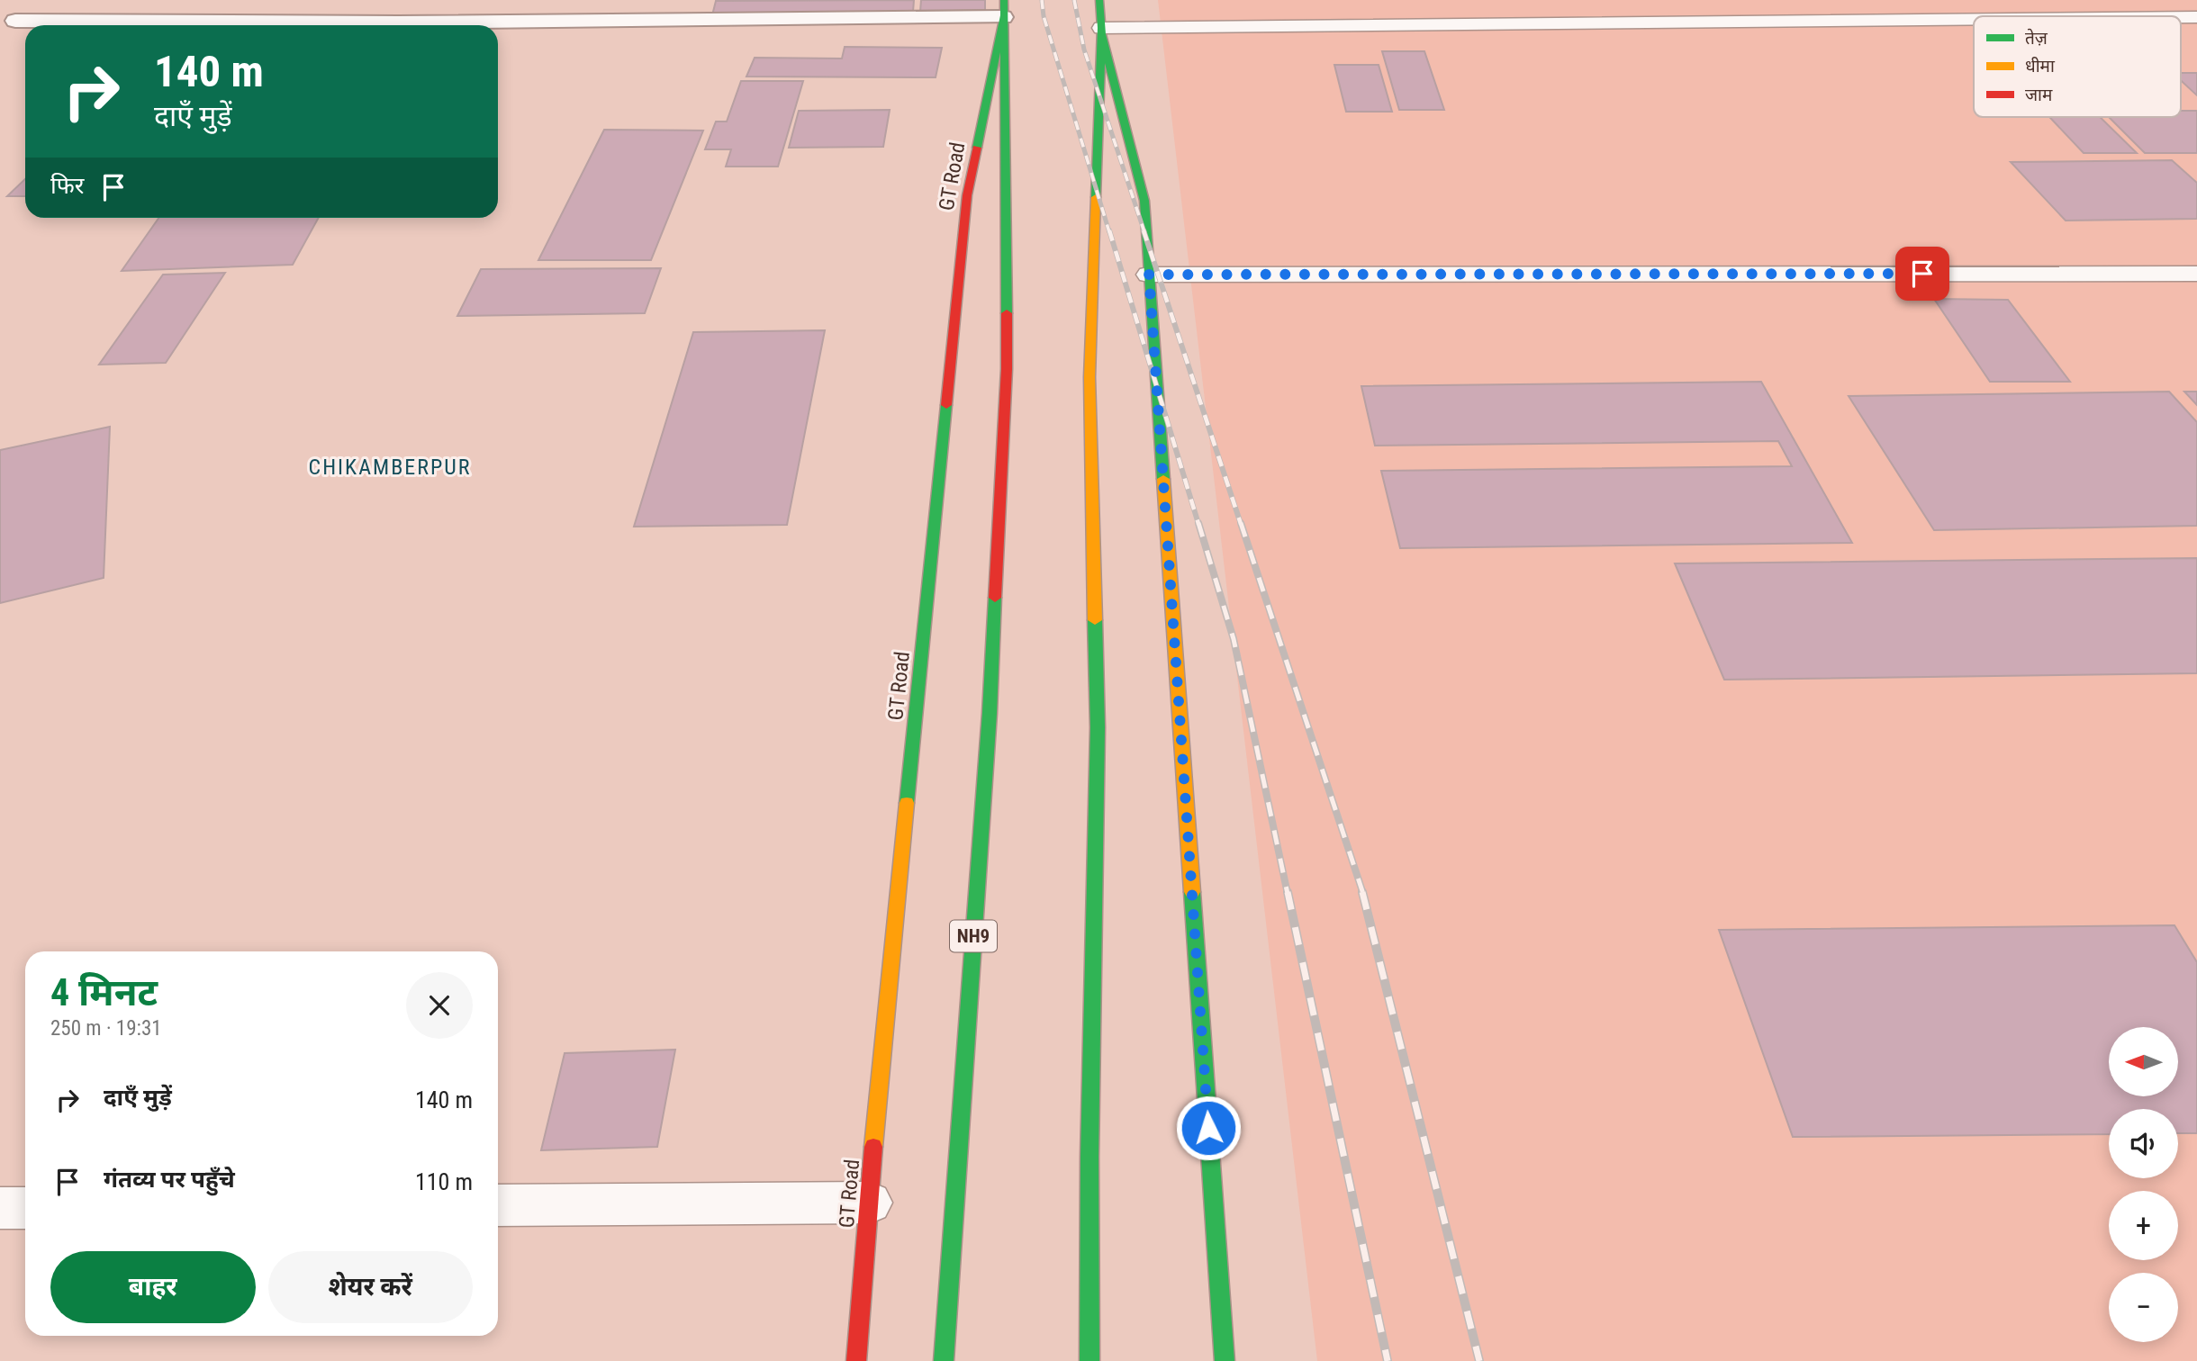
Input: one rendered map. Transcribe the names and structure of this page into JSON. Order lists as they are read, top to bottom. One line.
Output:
{"streets":{"main road":["GT Road","NH9"]},"crossings":[["GT Road","NH9"]],"districts":["CHIKAMBERPUR"],"legend":["तेज़","धीमा","जाम"],"north":"left","page":{"turn":["140 m","दाएँ मुड़ें"],"then":"फिर","heading":["4 मिनट","250 m · 19:31"],"map_buttons":["+","−"],"list":[{"name":"दाएँ मुड़ें","value":"140 m"},{"name":"गंतव्य पर पहुँचे","value":"110 m"}],"buttons":["बाहर","शेयर करें"]}}
